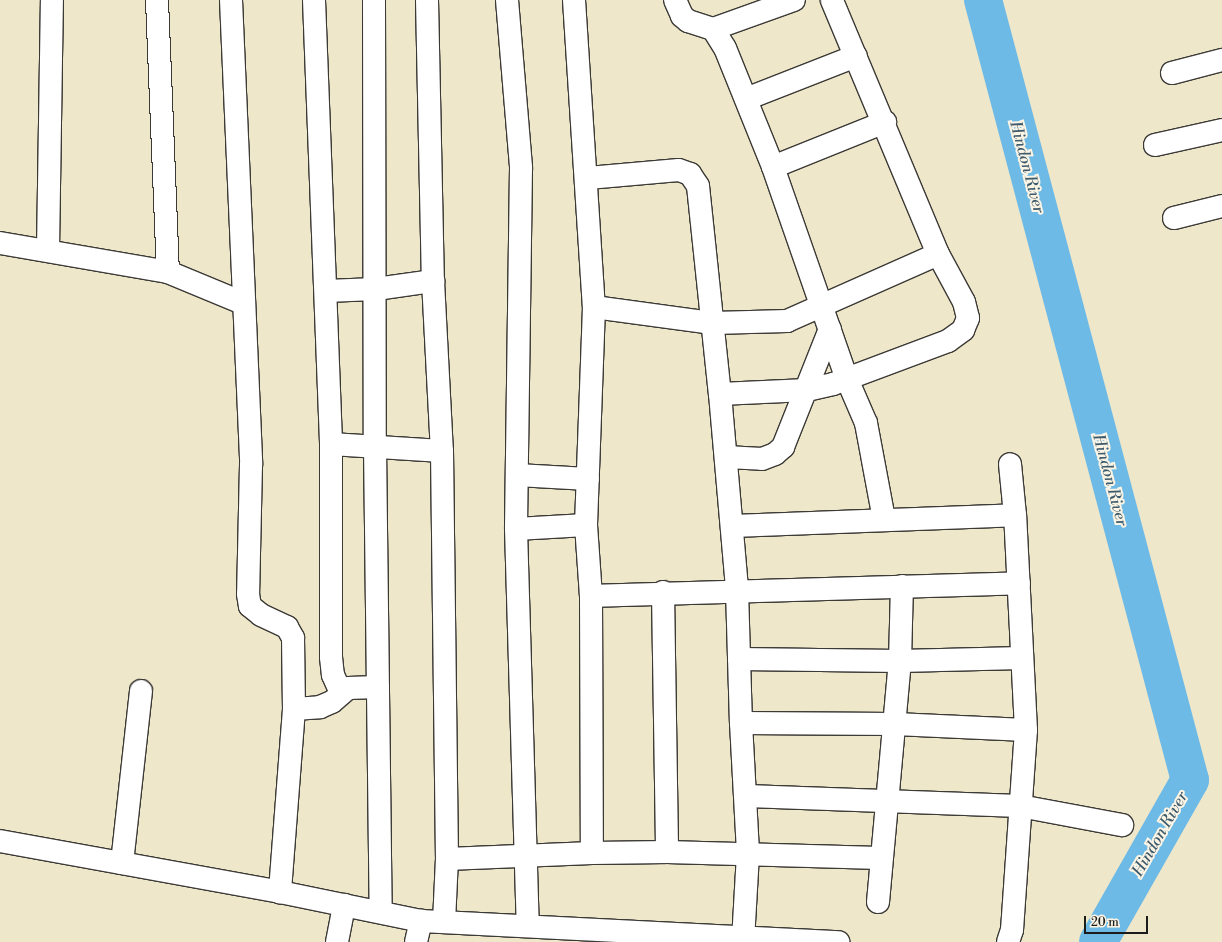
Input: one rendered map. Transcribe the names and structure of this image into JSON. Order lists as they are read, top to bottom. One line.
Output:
{"water":["Hindon River"],"scale_bar":"20 m"}
